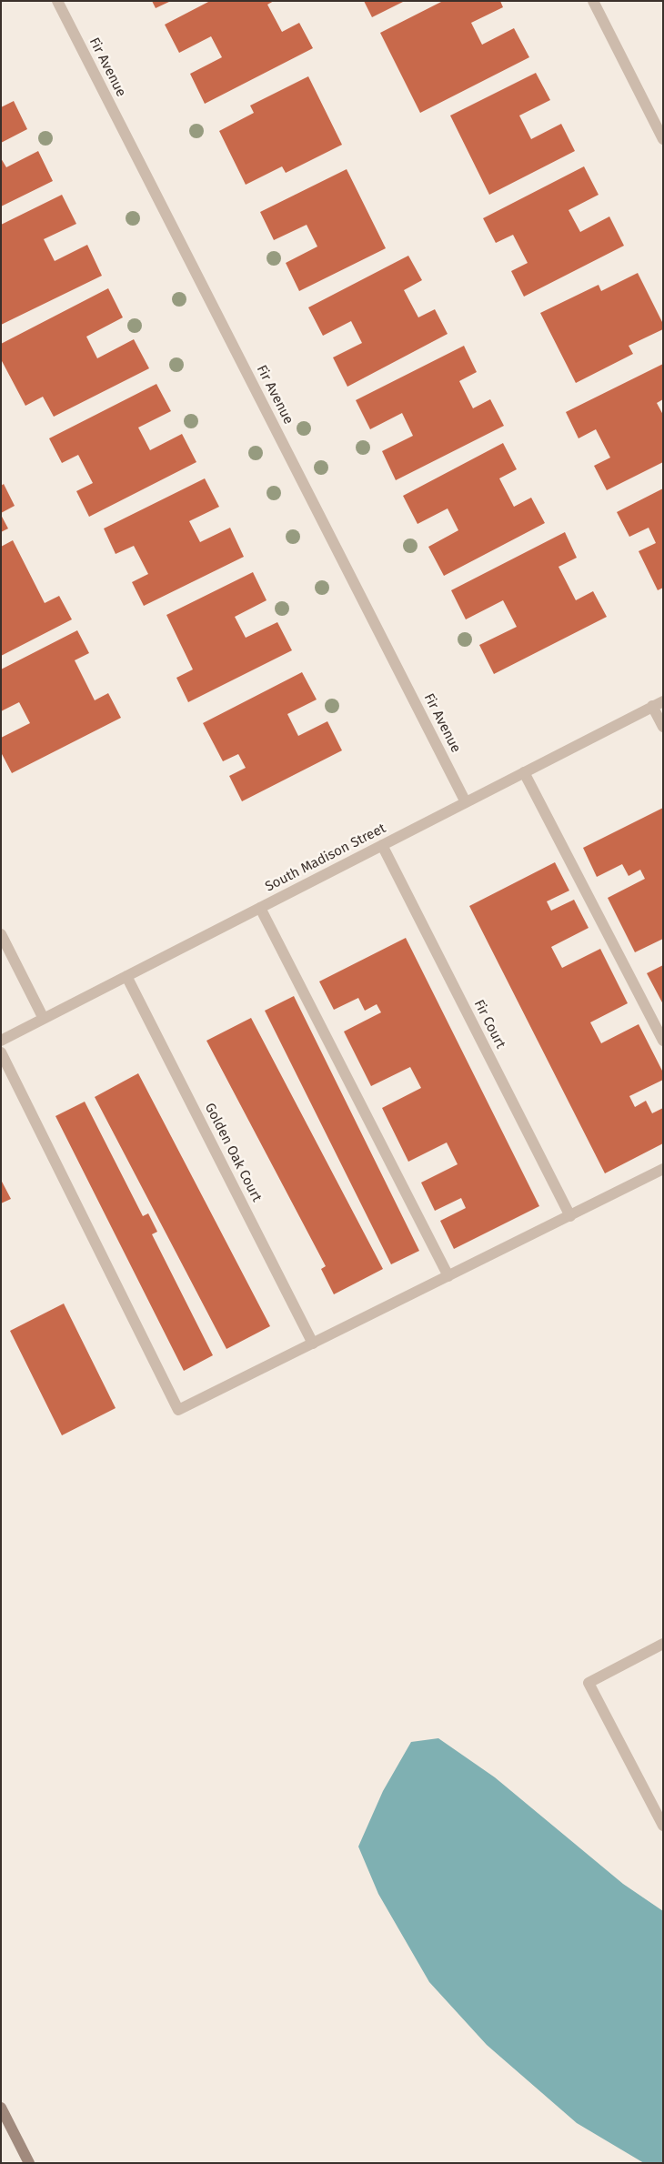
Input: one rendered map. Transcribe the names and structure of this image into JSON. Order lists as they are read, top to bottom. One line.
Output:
{"streets":{"street":["Fir Avenue","South Madison Street","Fir Court","Golden Oak Court"]},"crossings":[["Fir Avenue","South Madison Street"],["South Madison Street","Fir Court"],["South Madison Street","Golden Oak Court"]]}
